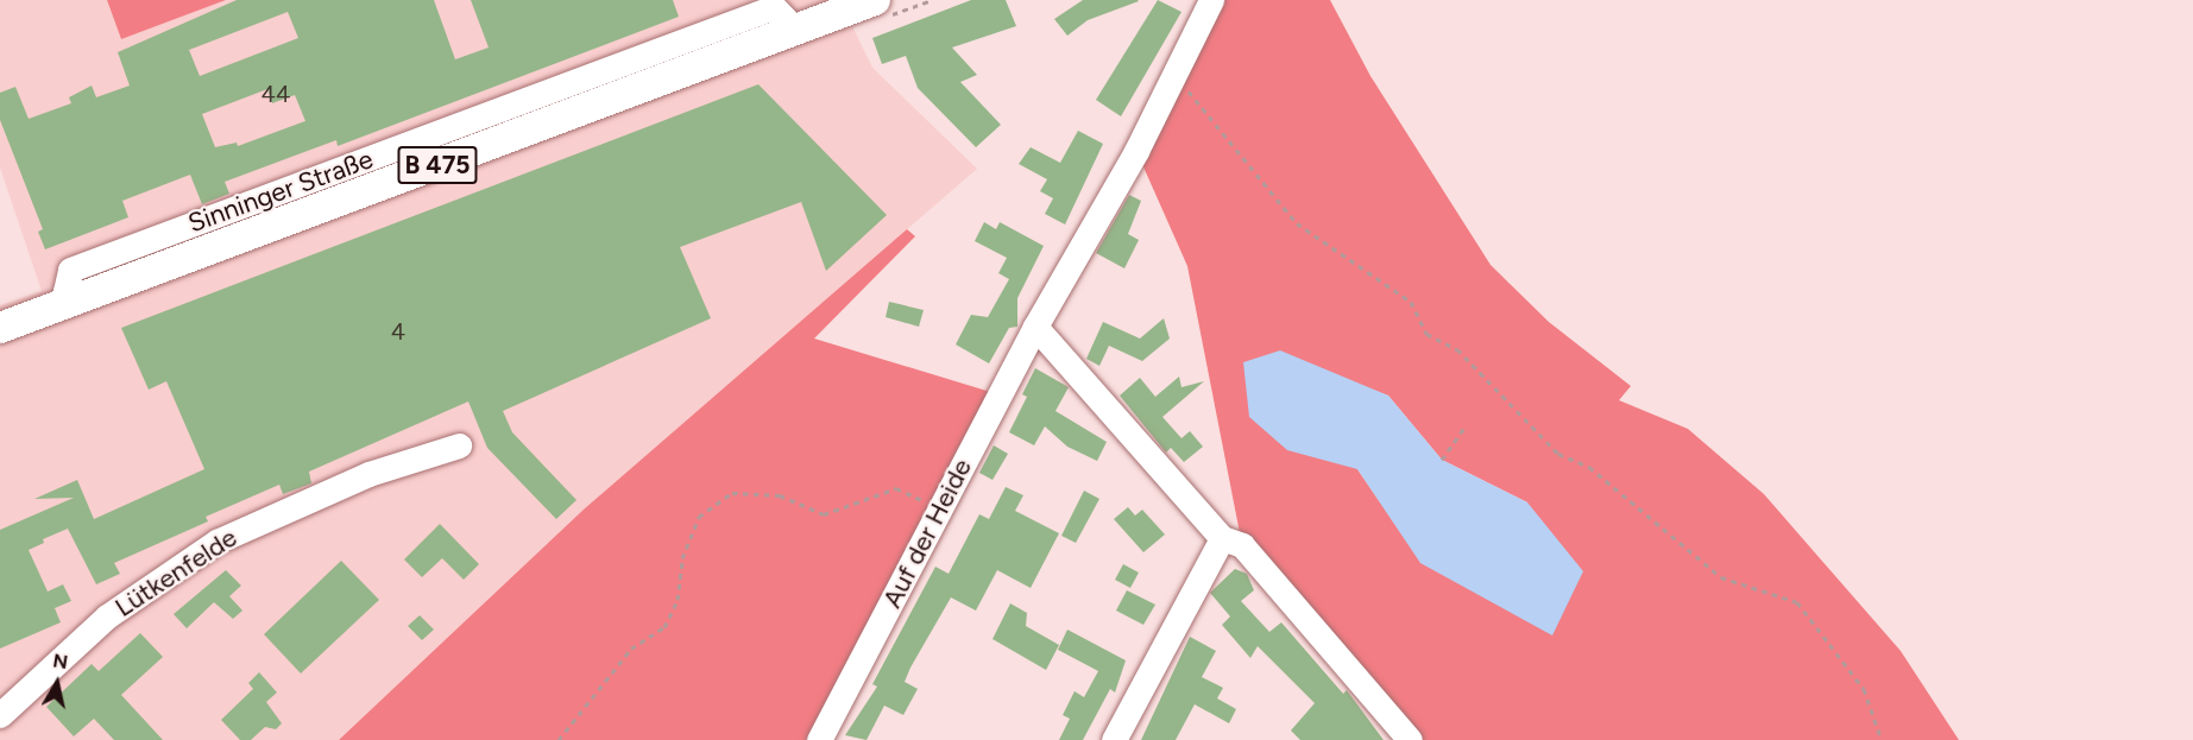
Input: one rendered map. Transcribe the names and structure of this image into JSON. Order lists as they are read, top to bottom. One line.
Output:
{"streets":{"main road":["B 475","Sinninger Straße"],"street":["Auf der Heide","Lütkenfelde"]},"house_numbers":["44","4"],"north":"top"}
